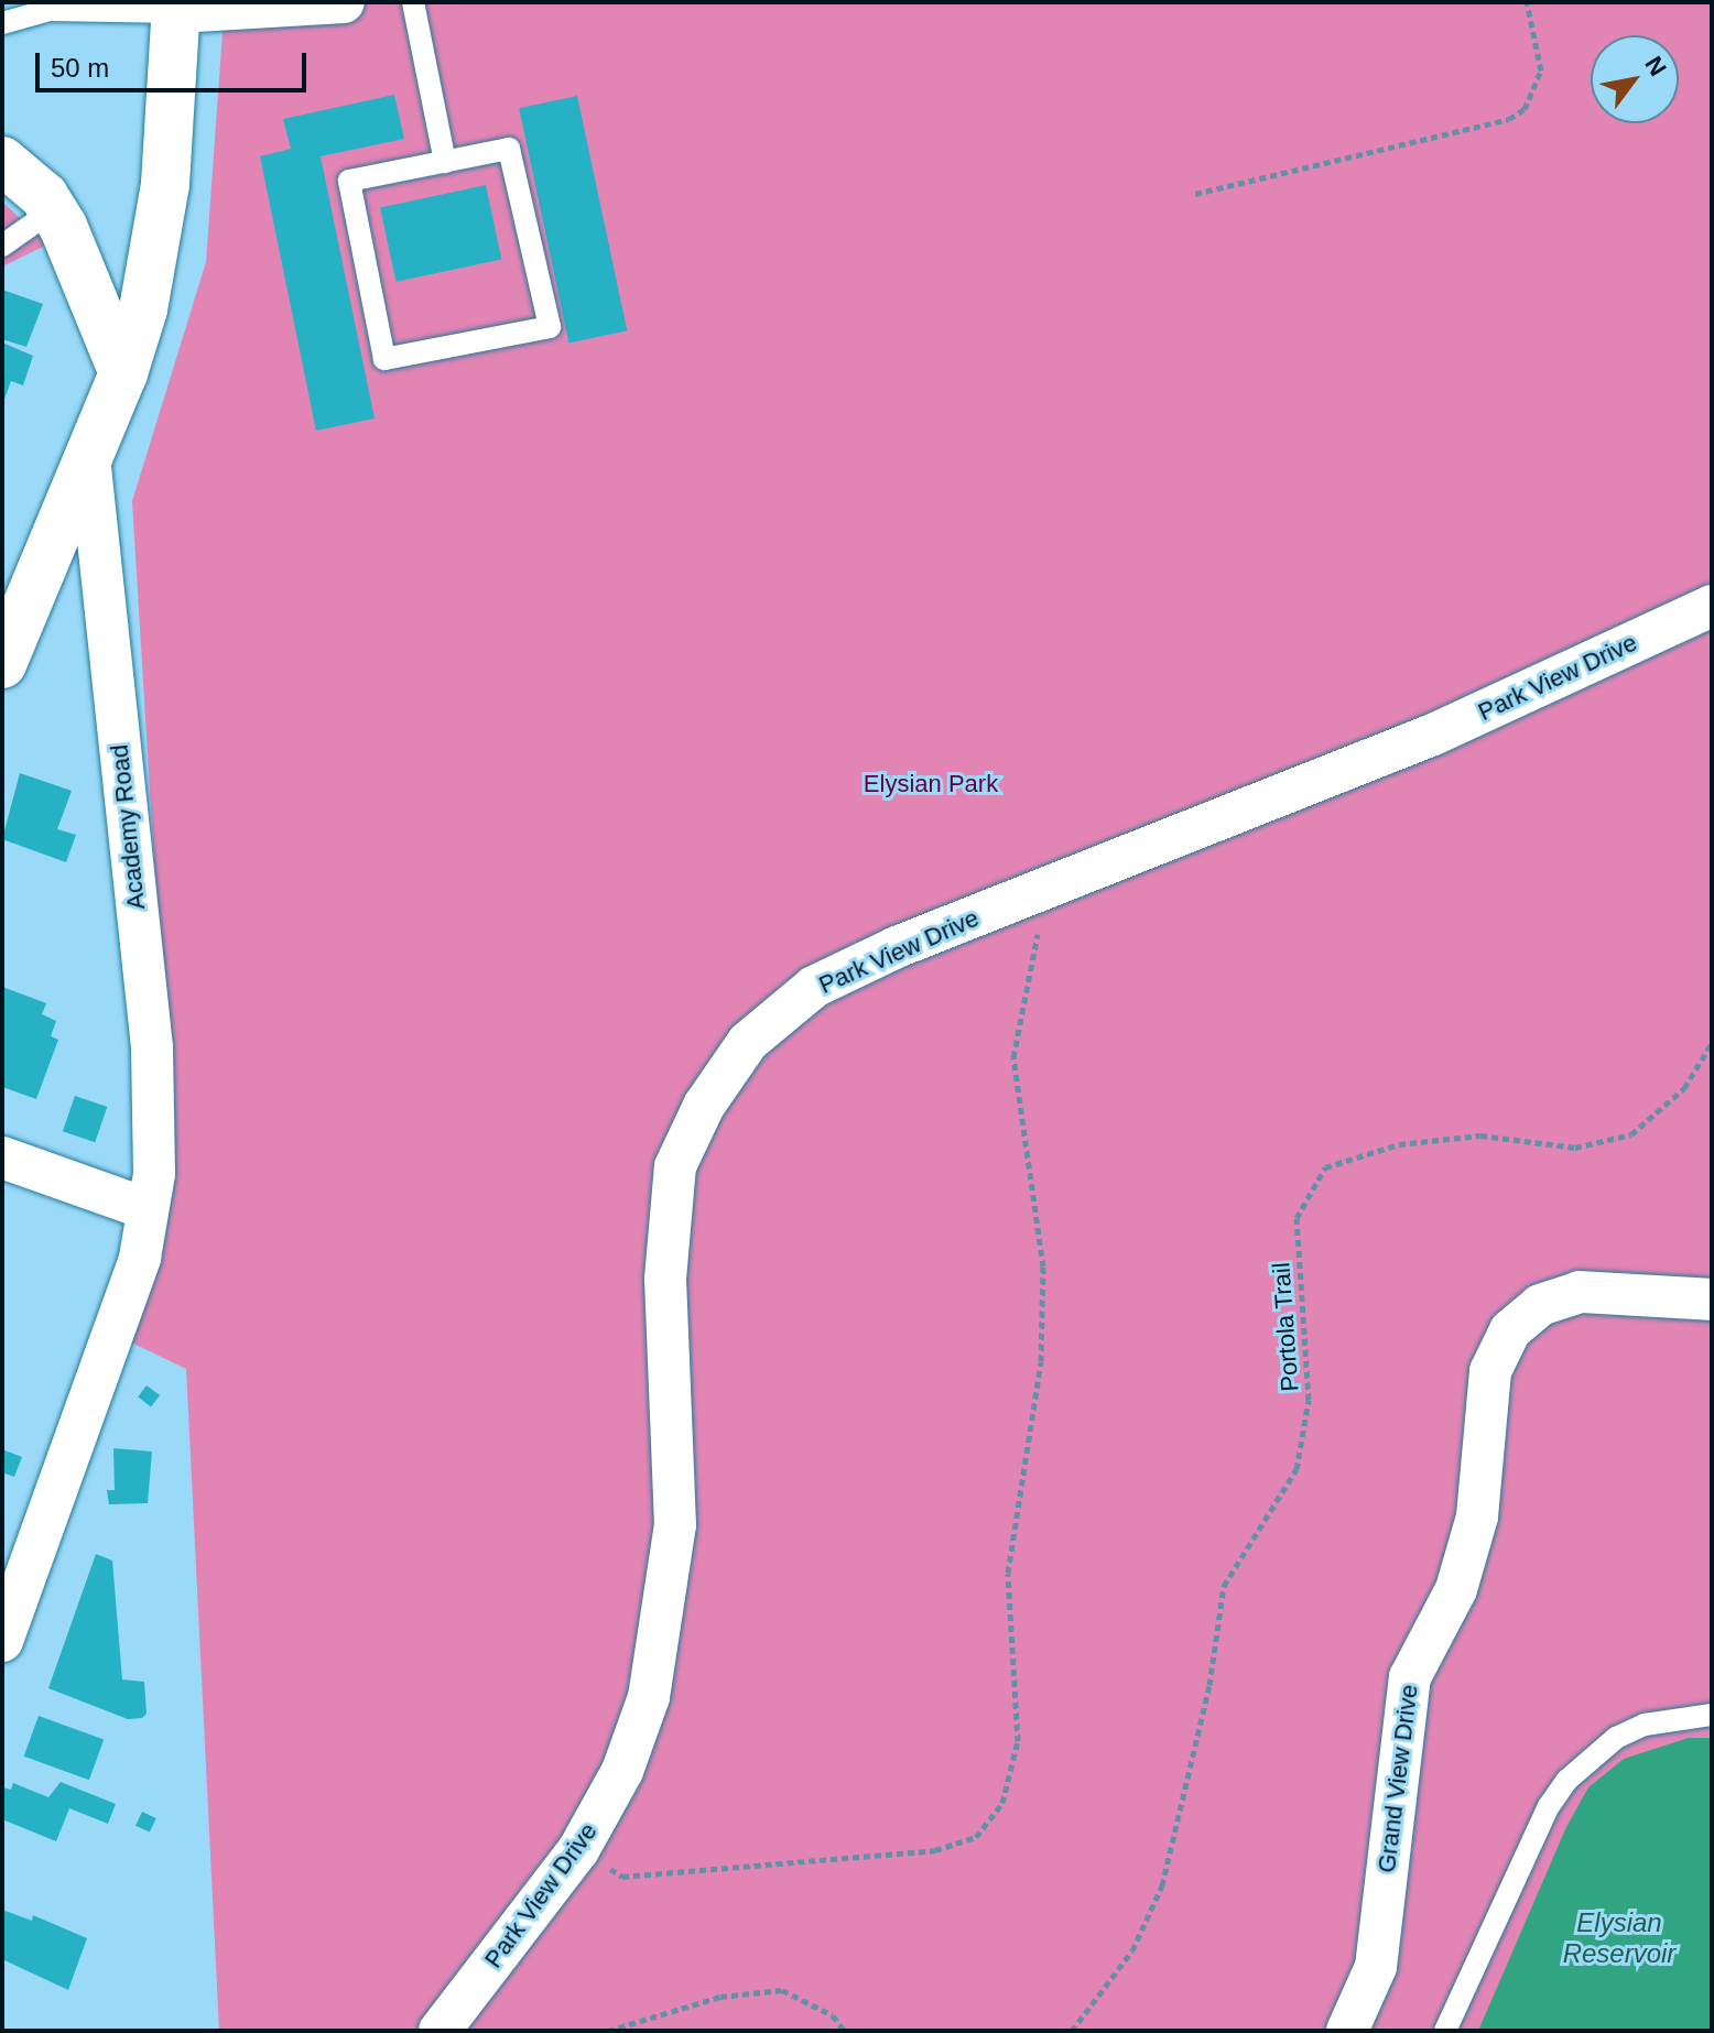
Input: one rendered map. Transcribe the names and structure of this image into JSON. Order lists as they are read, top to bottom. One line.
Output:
{"streets":{"main road":["Academy Road"],"street":["Park View Drive","Grand View Drive"],"path":["Portola Trail"]},"water":["Elysian Reservoir"],"parks":["Elysian Park"],"scale_bar":"50 m","north":"top right"}
